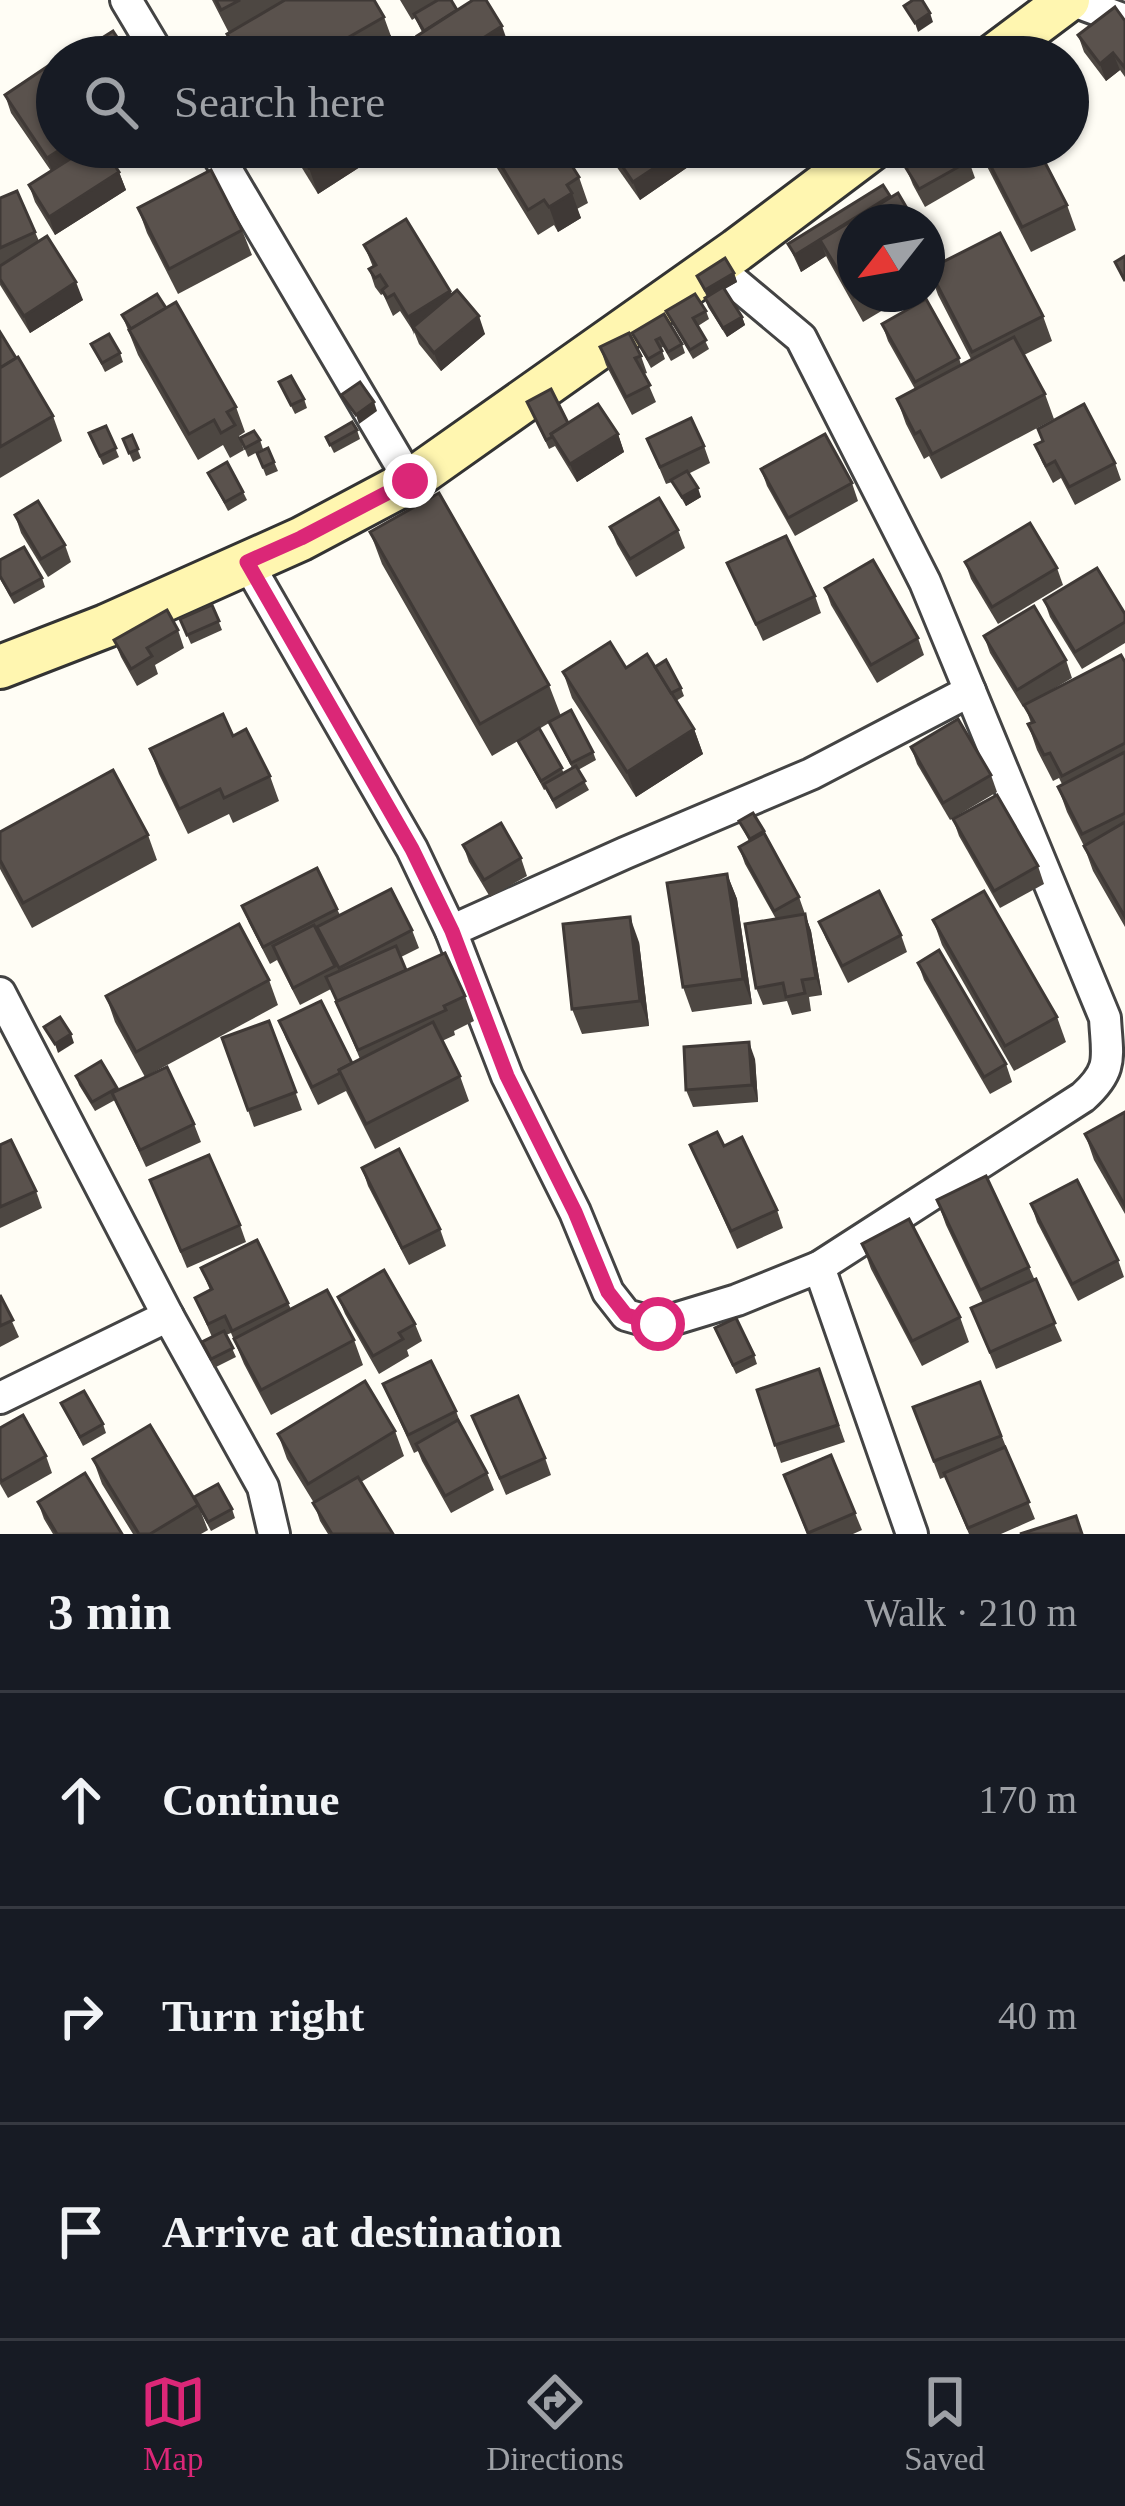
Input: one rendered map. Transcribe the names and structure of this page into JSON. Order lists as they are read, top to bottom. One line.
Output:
{"north":"bottom left","page":{"search":"Search here","heading":["3 min","Walk · 210 m"],"list":[["Continue","170 m"],["Turn right","40 m"],"Arrive at destination"],"nav":["Map","Directions","Saved"]}}
